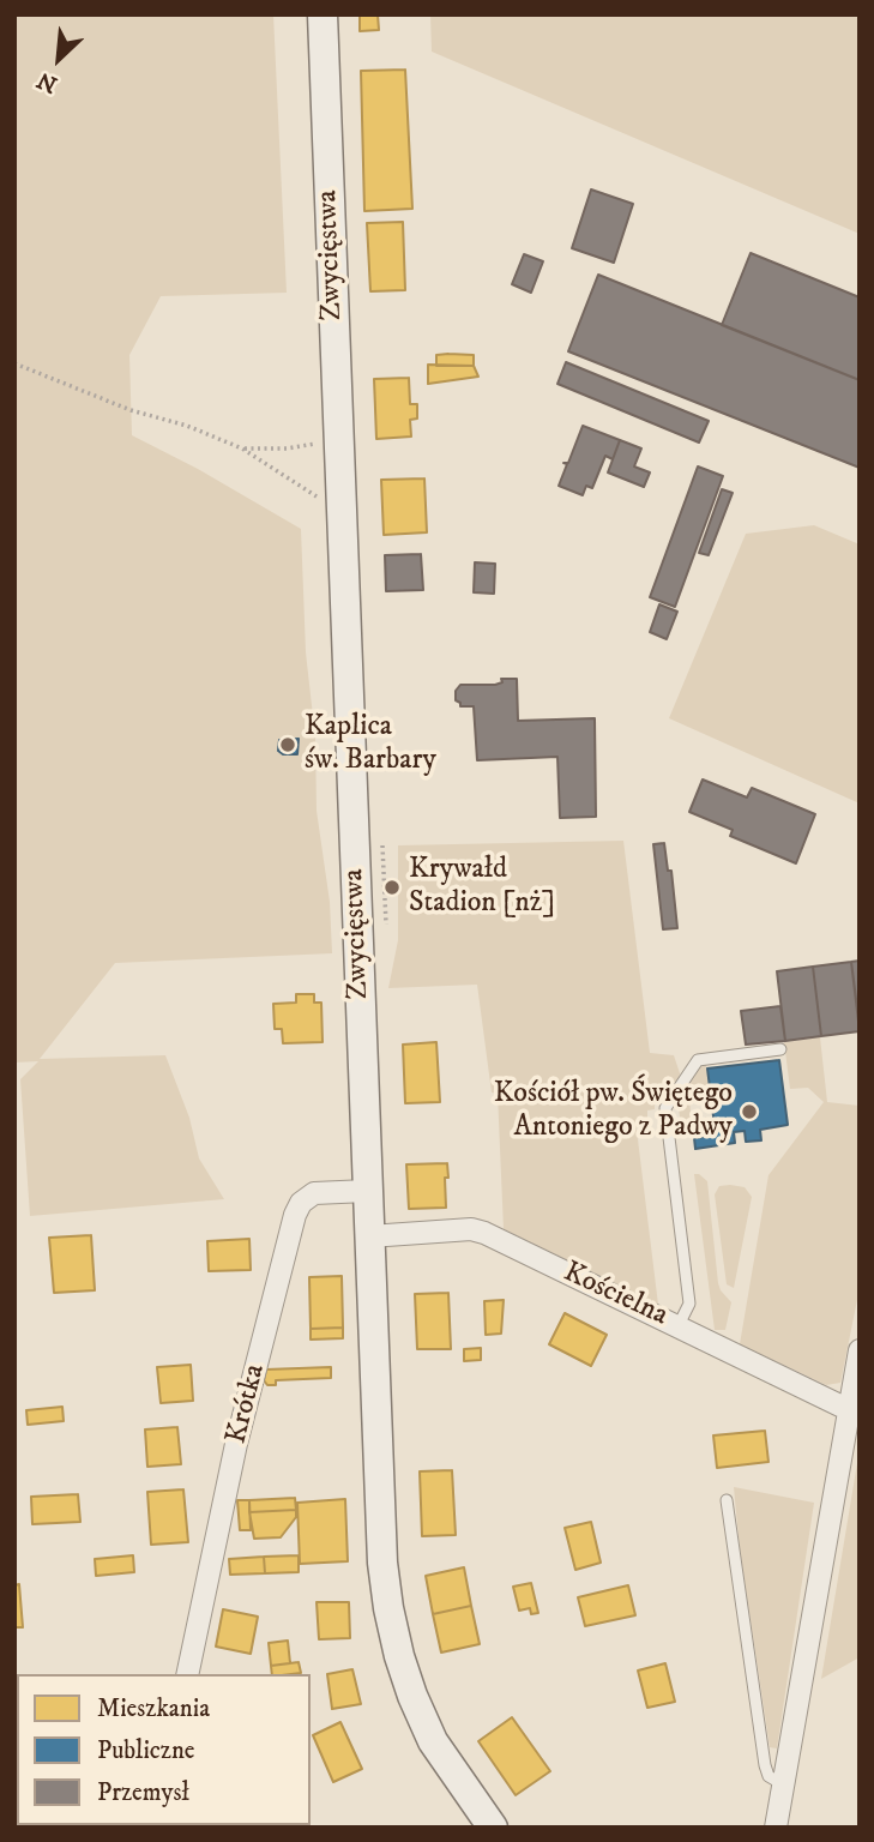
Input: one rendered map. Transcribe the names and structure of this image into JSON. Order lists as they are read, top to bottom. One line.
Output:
{"streets":{"main road":["Zwycięstwa"],"street":["Kościelna","Krótka"]},"crossings":[["Zwycięstwa","Kościelna"],["Zwycięstwa","Krótka"]],"places":["Kaplica św. Barbary","Krywałd Stadion [nż]","Kościół pw. Świętego Antoniego z Padwy"],"legend":["Mieszkania","Publiczne","Przemysł"],"north":"bottom left"}
